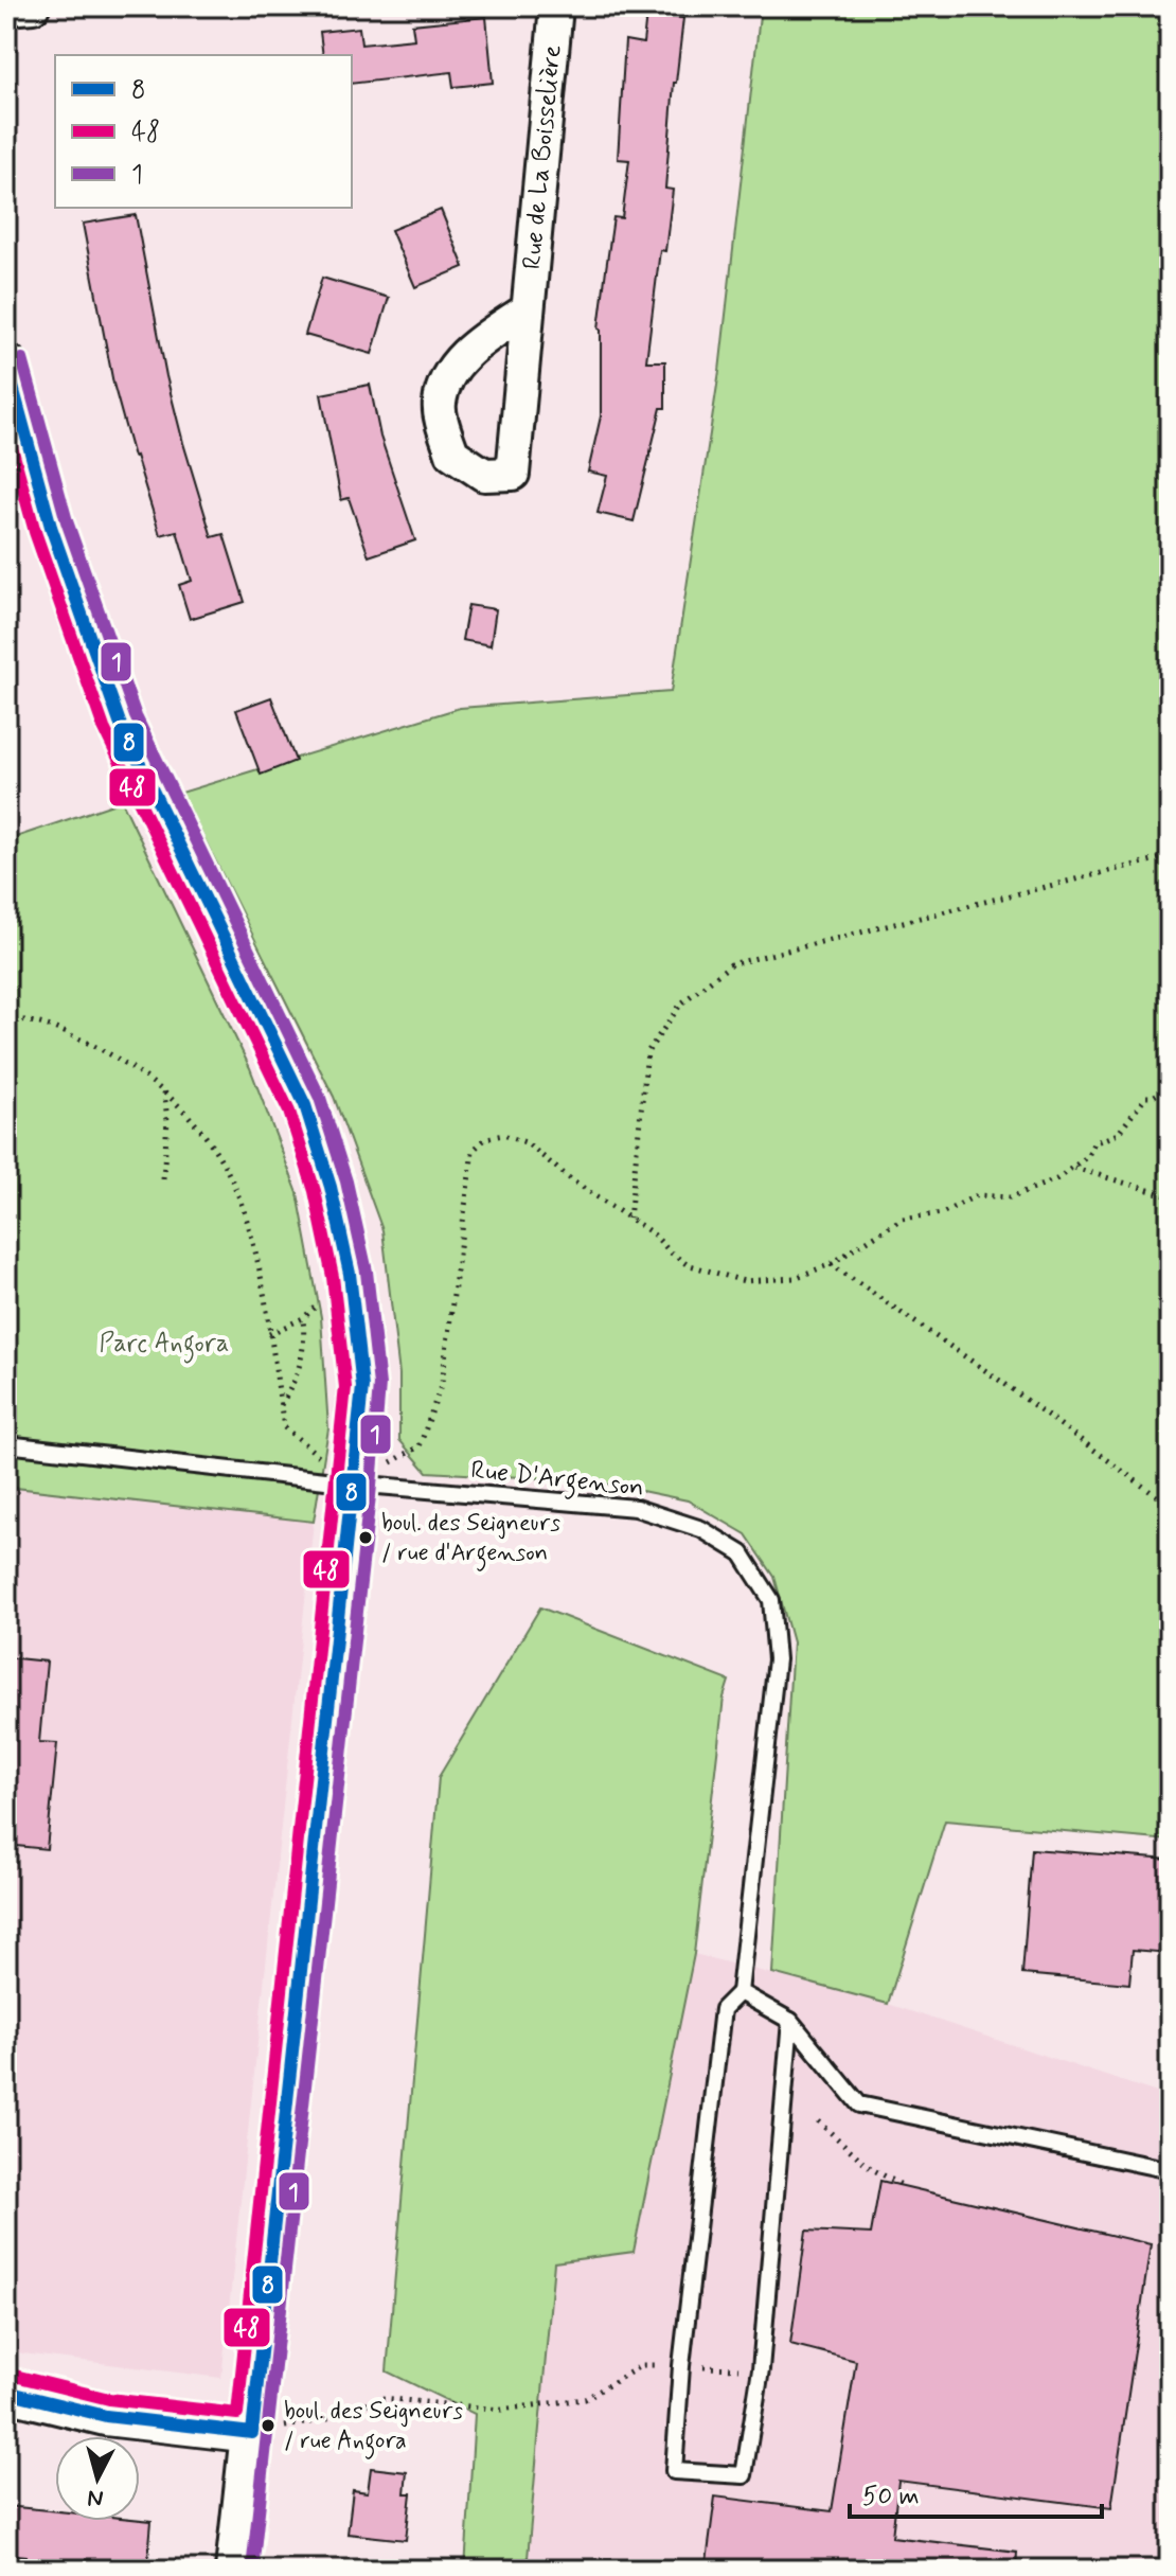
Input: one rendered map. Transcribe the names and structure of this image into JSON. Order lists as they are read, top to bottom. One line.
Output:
{"streets":{"street":["Rue de La Boisselière"],"lane":["Rue D'Argenson"]},"parks":["Parc Angora"],"places":["boul. des Seigneurs / rue d'Argenson","boul. des Seigneurs / rue Angora"],"lines":["transit line 1","transit line 8","transit line 48"],"legend":["8","48","1"],"scale_bar":"50 m","north":"bottom"}
